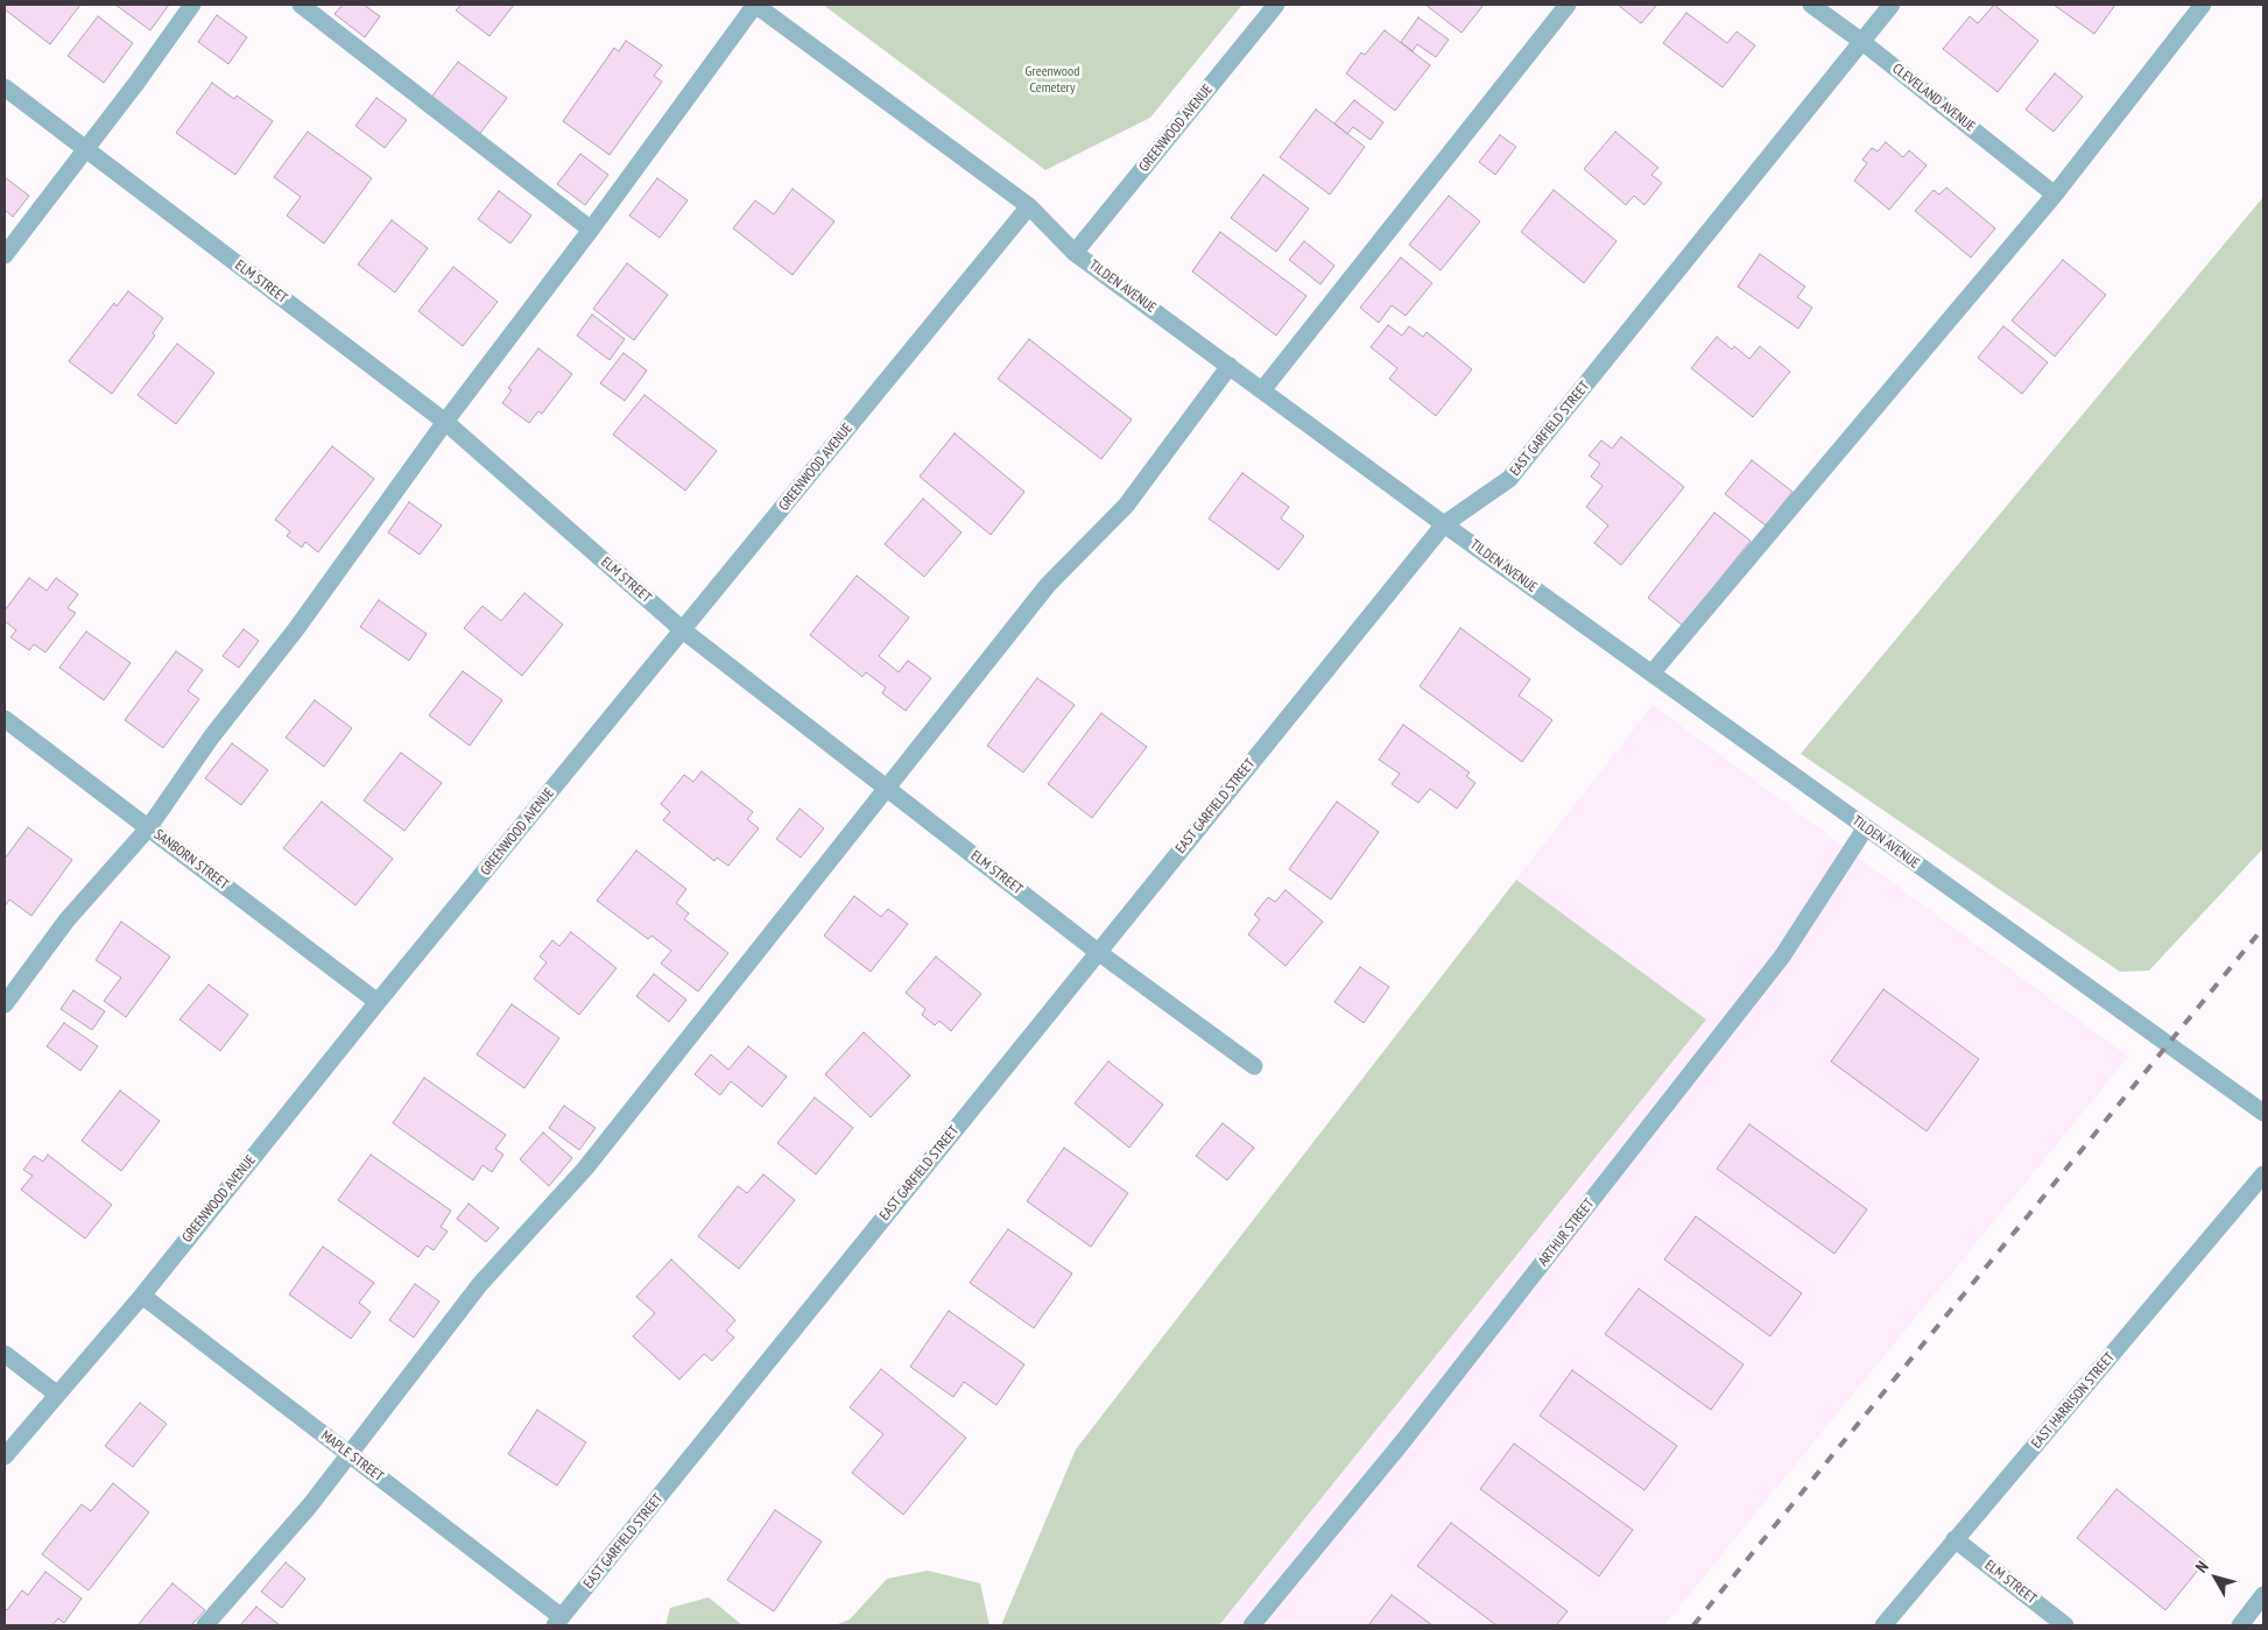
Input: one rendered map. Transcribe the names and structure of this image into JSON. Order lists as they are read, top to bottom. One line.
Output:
{"streets":{"street":["CLEVELAND AVENUE","GREENWOOD AVENUE","ELM STREET","TILDEN AVENUE","EAST GARFIELD STREET","SANBORN STREET","ARTHUR STREET","EAST HARRISON STREET","MAPLE STREET"]},"crossings":[["CLEVELAND AVENUE","EAST GARFIELD STREET"],["GREENWOOD AVENUE","ELM STREET"],["GREENWOOD AVENUE","TILDEN AVENUE"],["GREENWOOD AVENUE","SANBORN STREET"],["GREENWOOD AVENUE","MAPLE STREET"],["ELM STREET","EAST GARFIELD STREET"],["ELM STREET","EAST HARRISON STREET"],["TILDEN AVENUE","EAST GARFIELD STREET"],["TILDEN AVENUE","ARTHUR STREET"],["EAST GARFIELD STREET","MAPLE STREET"]],"parks":["Greenwood Cemetery"],"north":"top left"}
